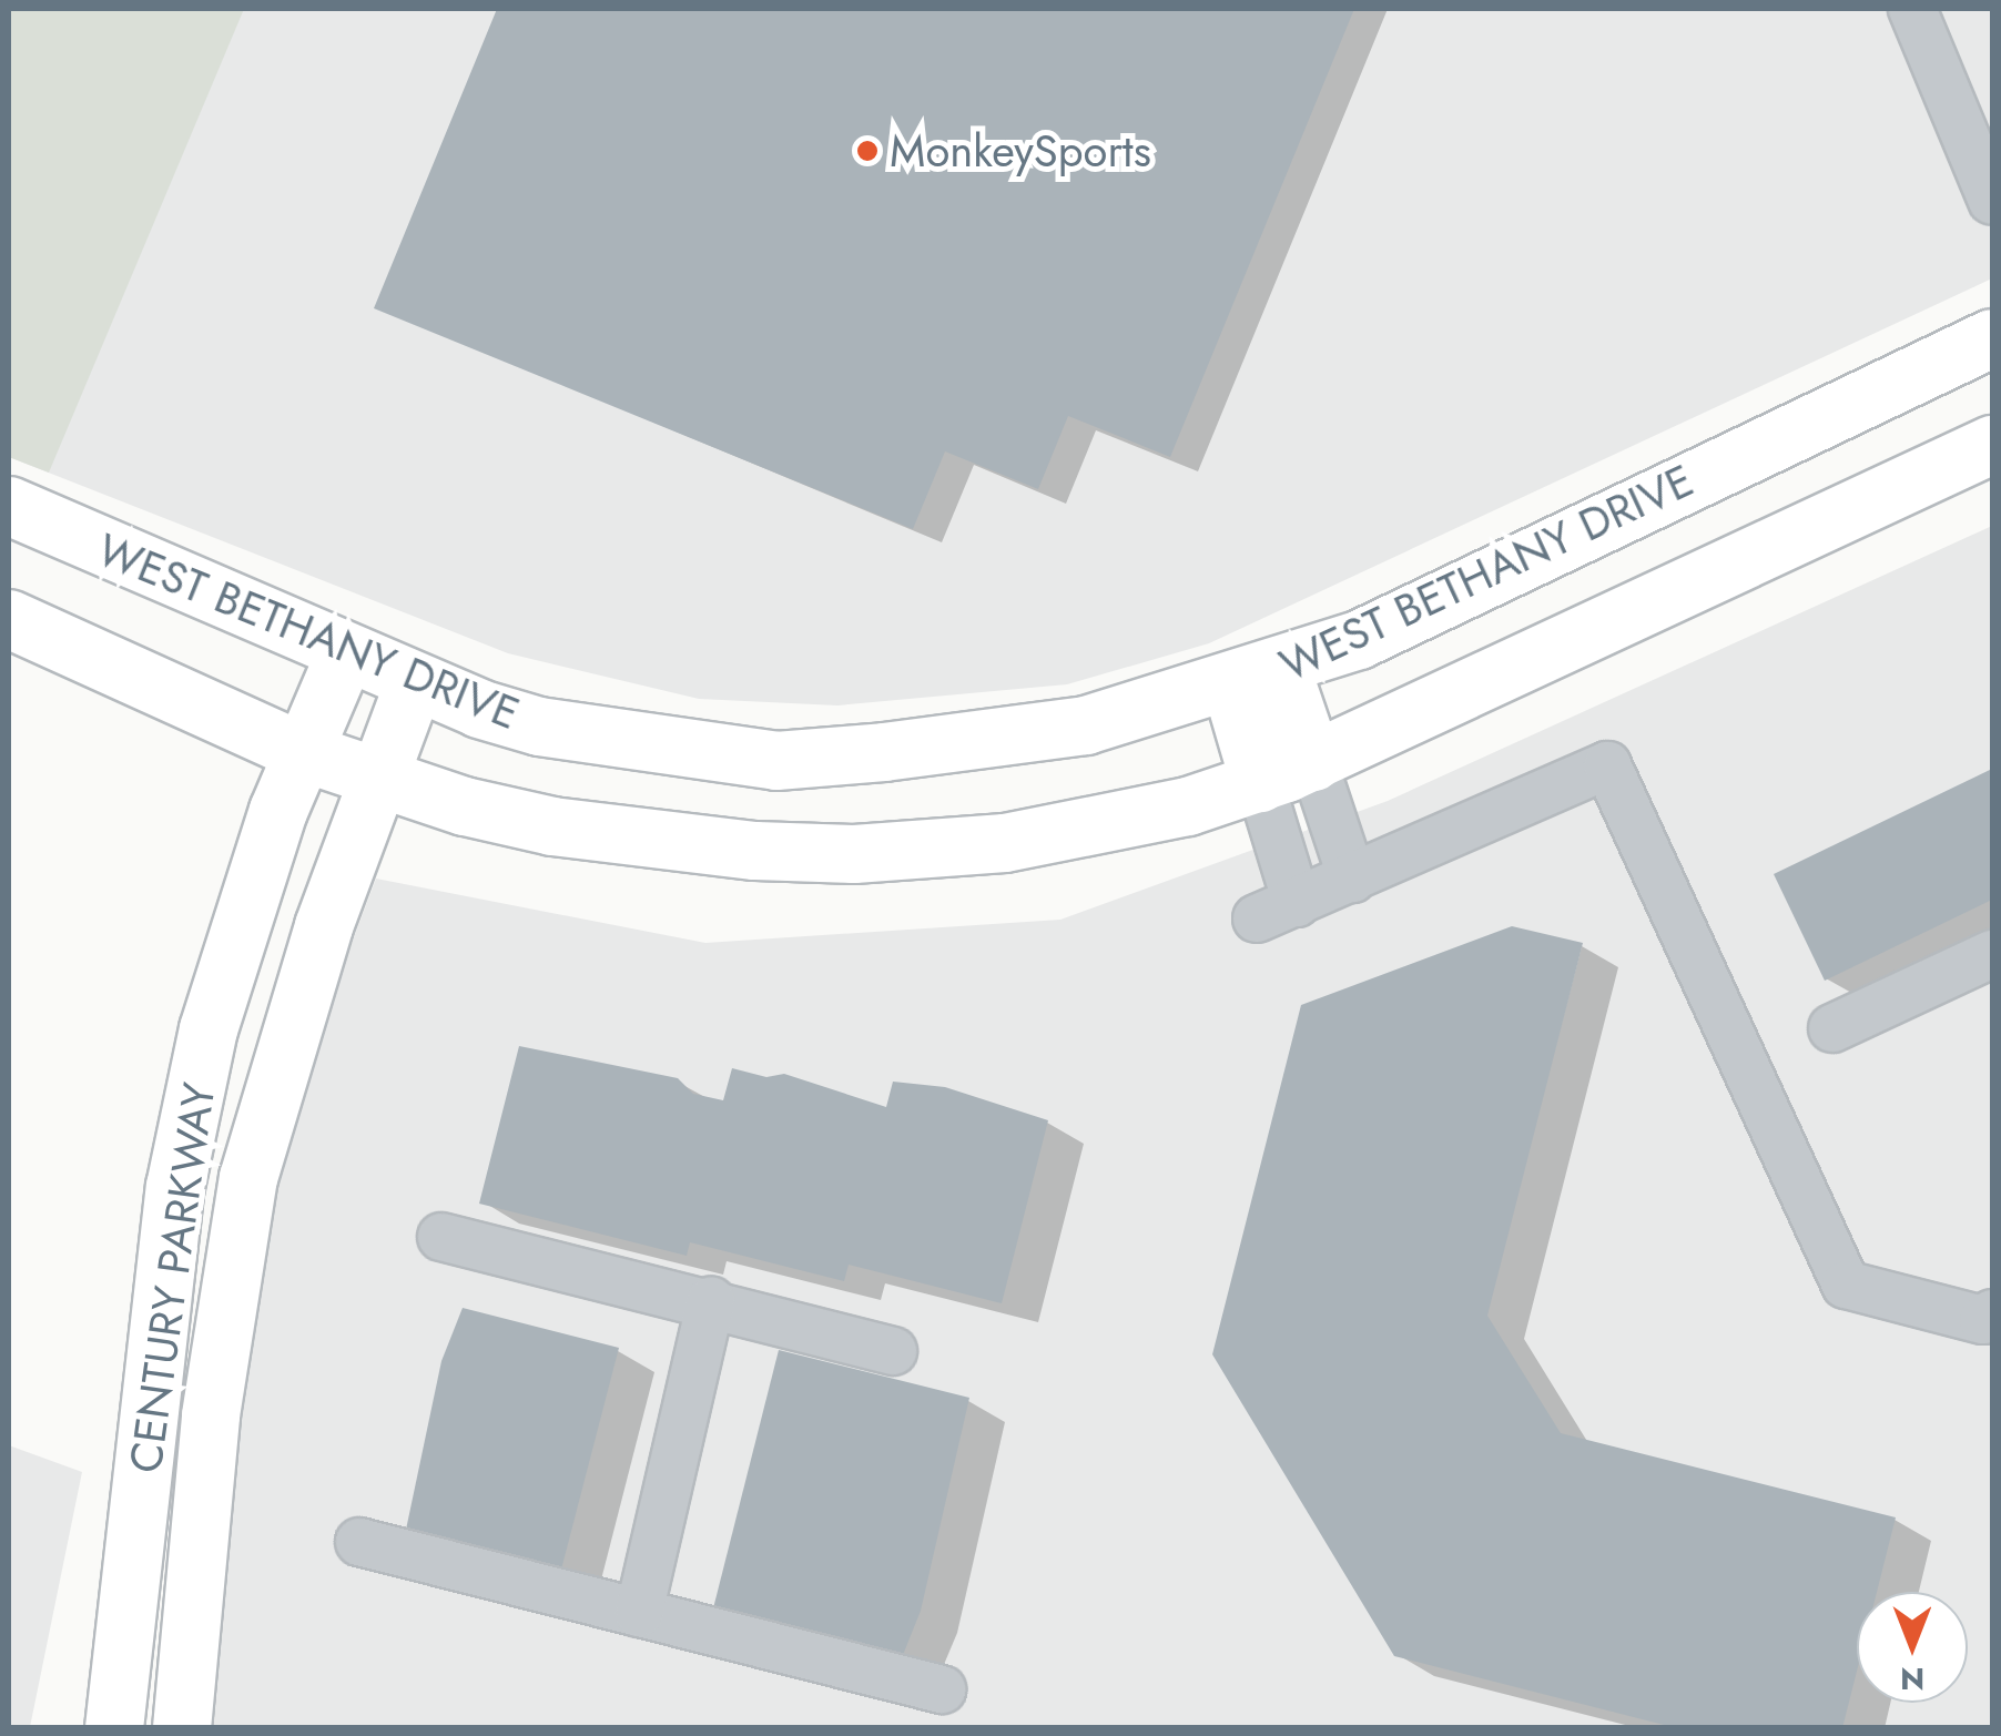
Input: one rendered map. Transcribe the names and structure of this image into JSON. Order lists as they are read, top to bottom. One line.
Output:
{"streets":{"main road":["WEST BETHANY DRIVE","CENTURY PARKWAY"]},"crossings":[["WEST BETHANY DRIVE","CENTURY PARKWAY"]],"places":["MonkeySports"],"north":"bottom"}
